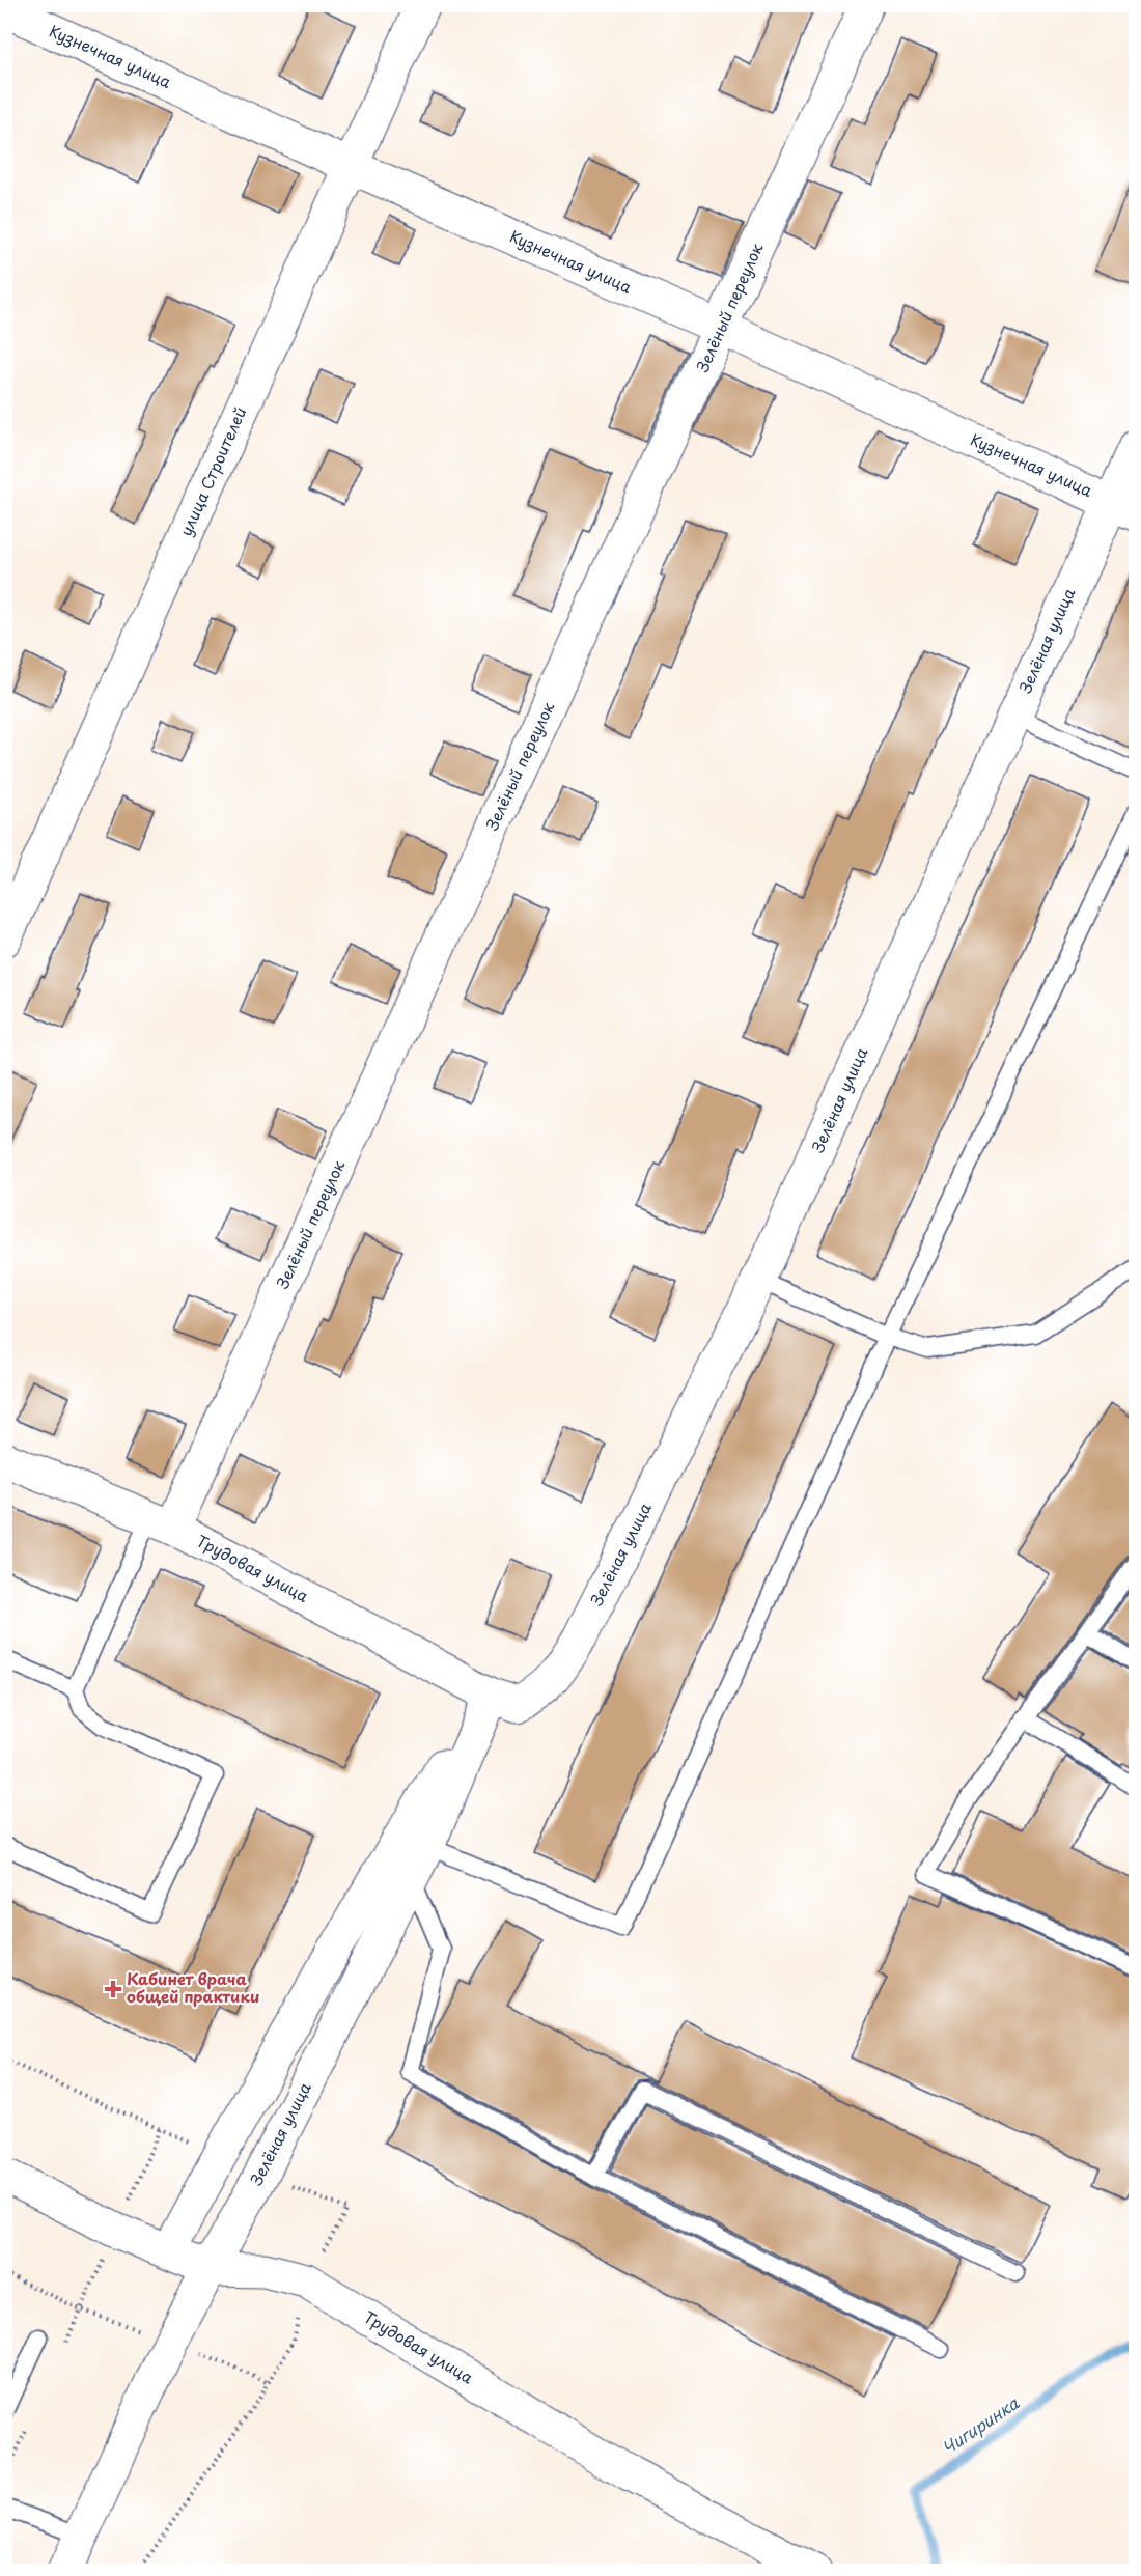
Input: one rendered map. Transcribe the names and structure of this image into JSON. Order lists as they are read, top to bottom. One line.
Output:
{"streets":{"street":["Кузнечная улица","Зелёный переулок","улица Строителей","Зелёная улица","Трудовая улица"]},"crossings":[["Кузнечная улица","Зелёный переулок"],["Кузнечная улица","улица Строителей"],["Кузнечная улица","Зелёная улица"],["Зелёный переулок","Трудовая улица"],["Зелёная улица","Трудовая улица"]],"water":["Чигиринка"],"places":{"health":["Кабинет врача общей практики"]}}
